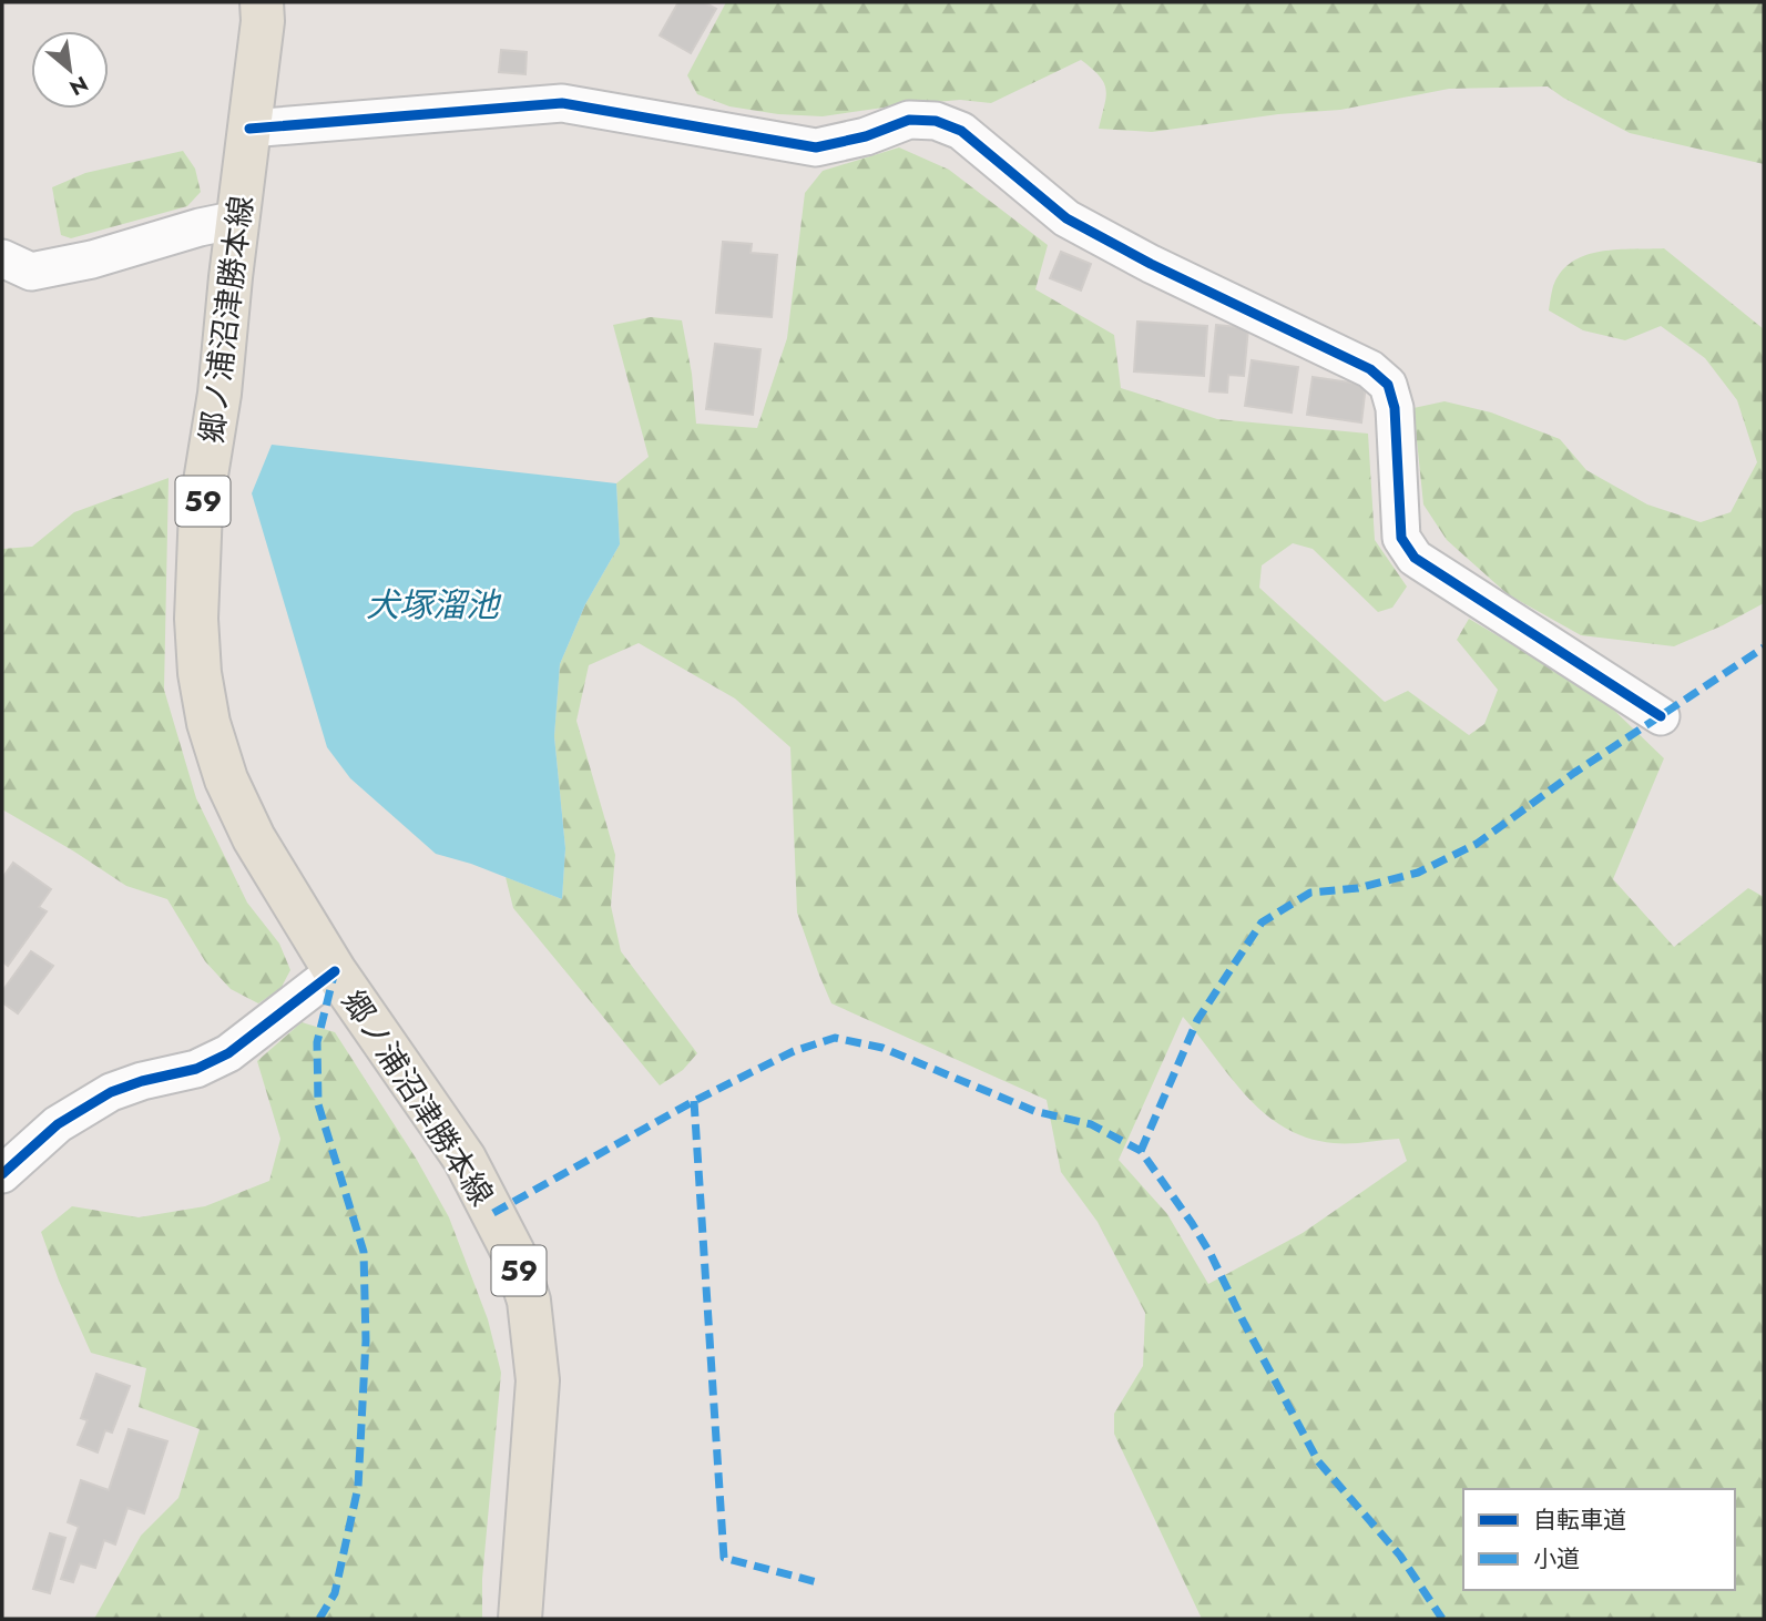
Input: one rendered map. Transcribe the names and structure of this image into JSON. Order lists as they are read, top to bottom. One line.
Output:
{"streets":{"main road":["郷ノ浦沼津勝本線","59"]},"water":["犬塚溜池"],"legend":["自転車道","小道"],"north":"bottom right"}
